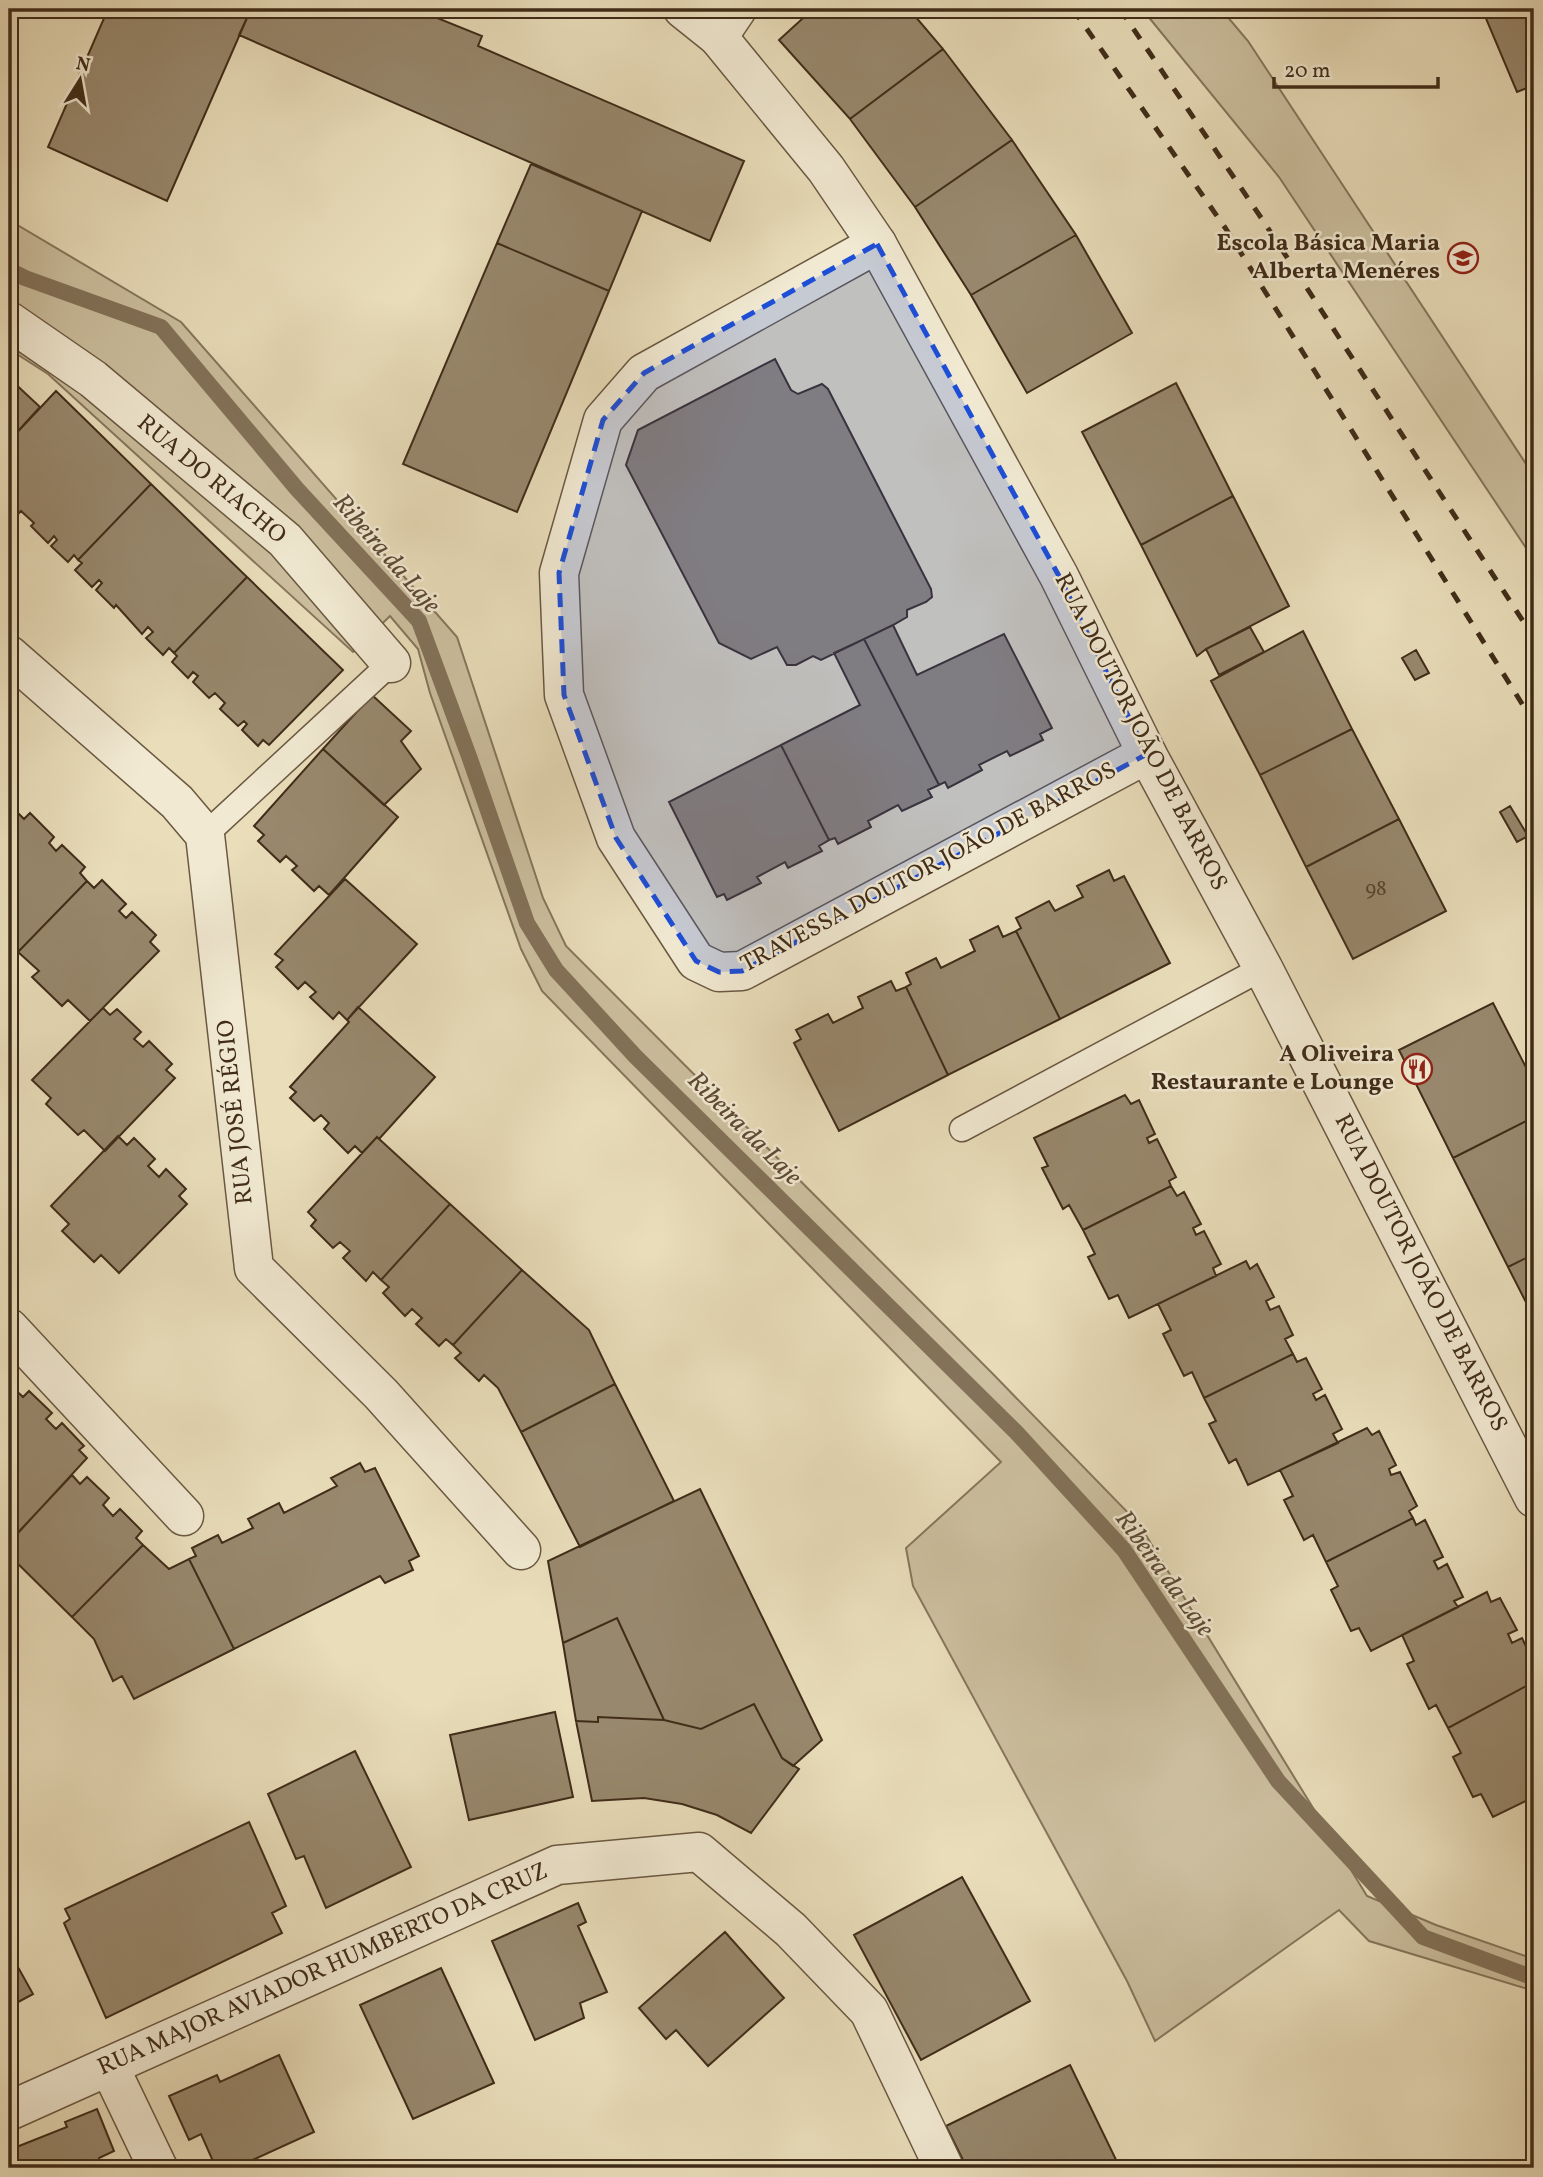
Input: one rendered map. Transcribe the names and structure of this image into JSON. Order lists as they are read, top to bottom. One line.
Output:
{"streets":{"street":["RUA DO RIACHO","RUA DOUTOR JOÃO DE BARROS","TRAVESSA DOUTOR JOÃO DE BARROS","RUA JOSÉ RÉGIO","RUA MAJOR AVIADOR HUMBERTO DA CRUZ"]},"crossings":[["RUA DOUTOR JOÃO DE BARROS","TRAVESSA DOUTOR JOÃO DE BARROS"]],"water":["Ribeira da Laje"],"places":{"school or university":["Escola Básica Maria Alberta Menéres"],"restaurant":["A Oliveira Restaurante e Lounge"]},"house_numbers":["98"],"scale_bar":"20 m","north":"top"}
